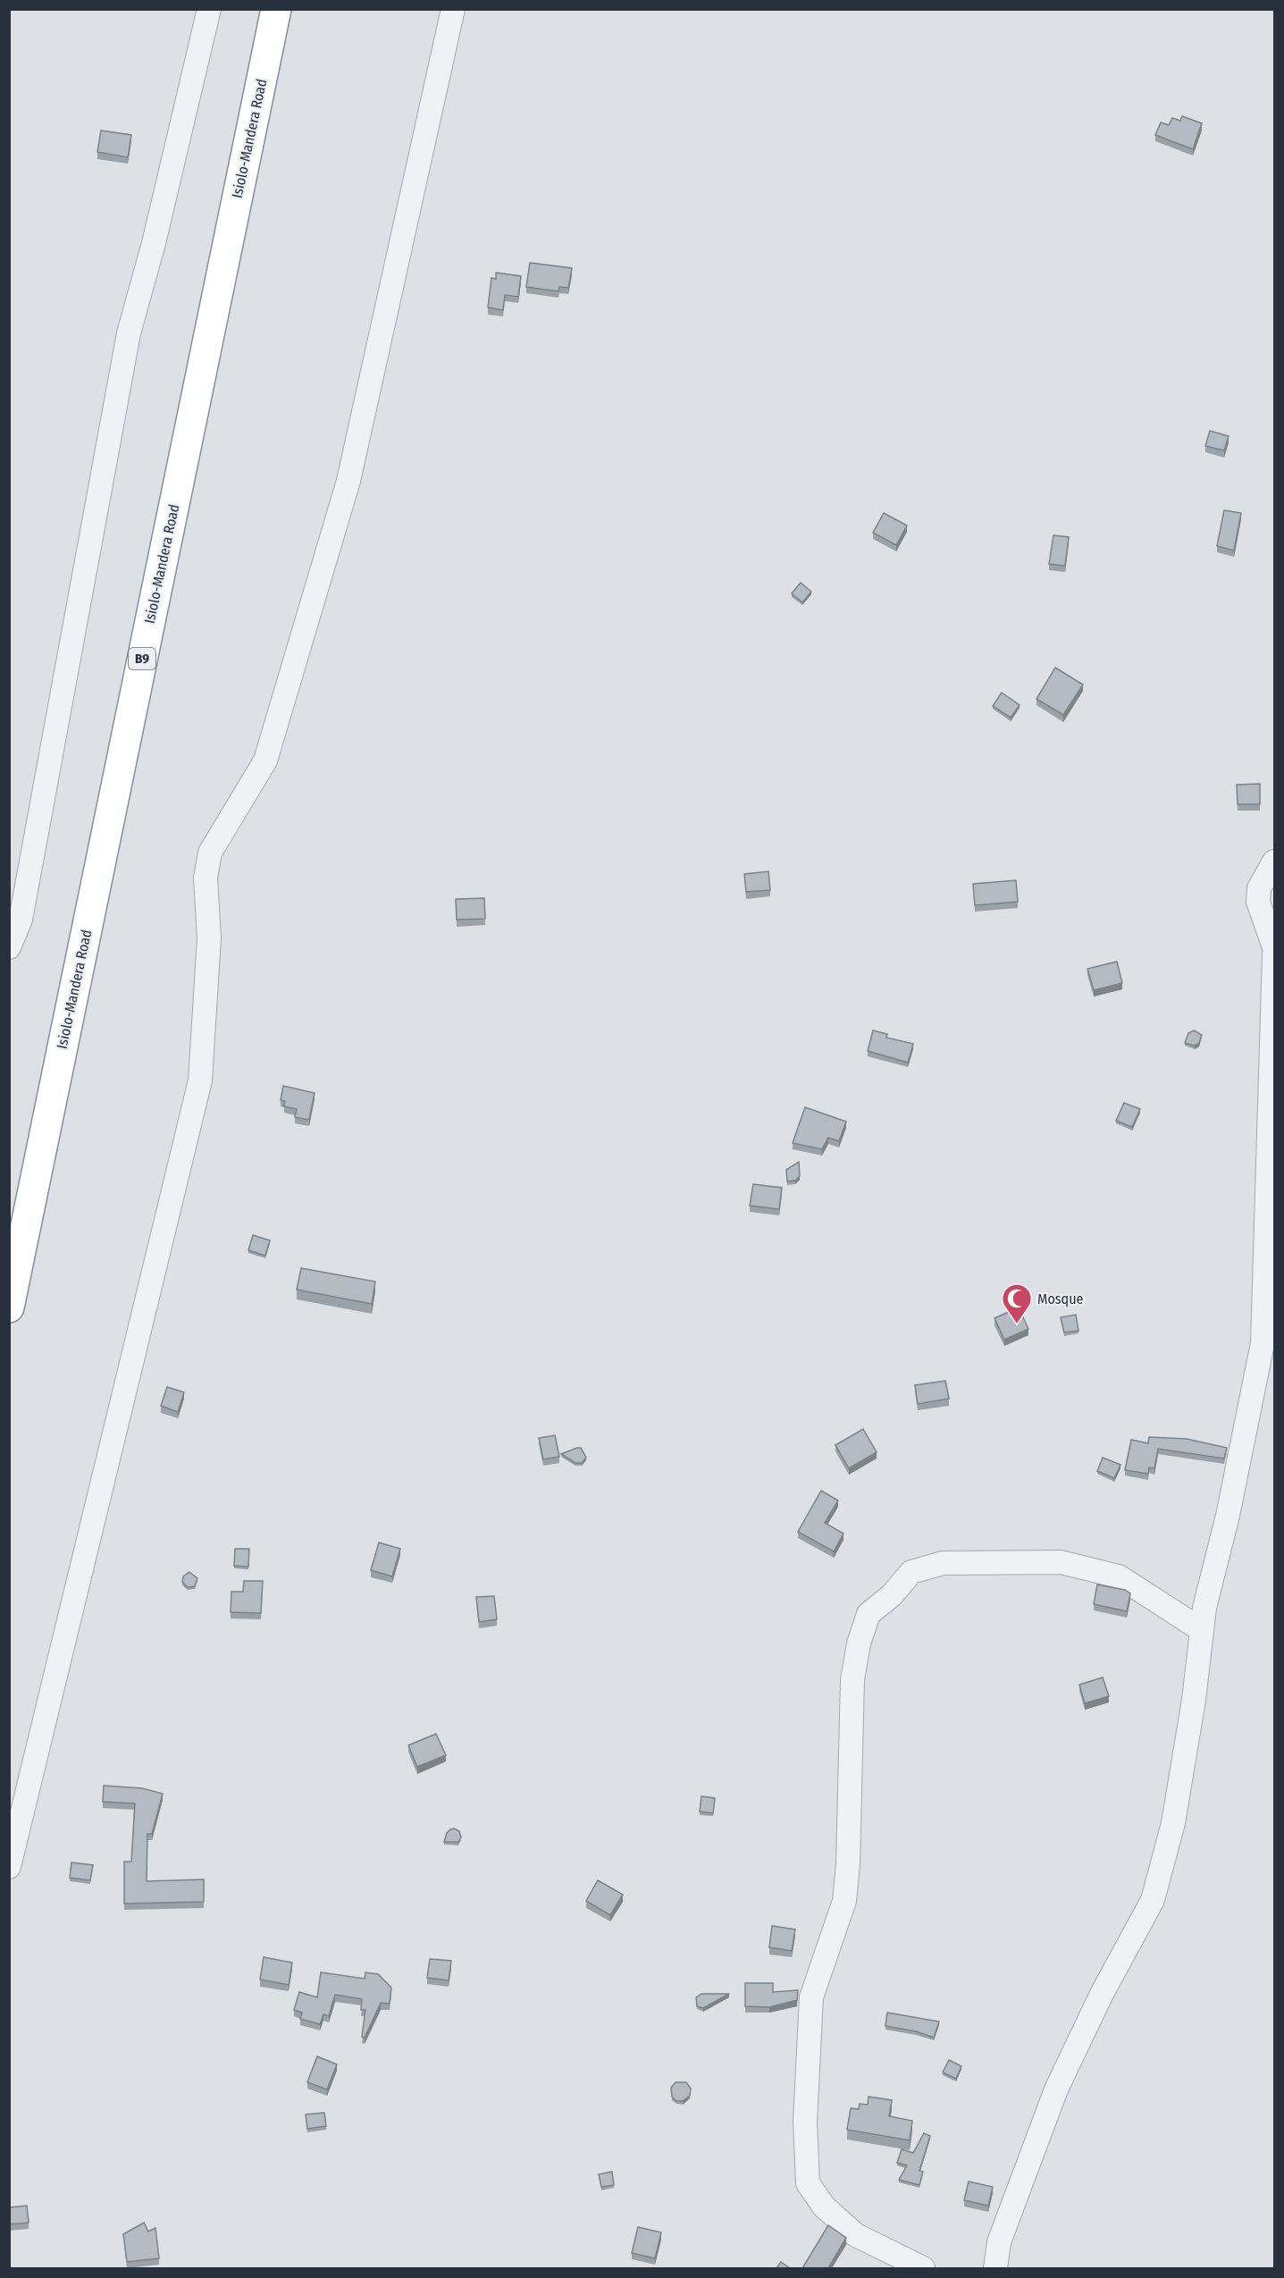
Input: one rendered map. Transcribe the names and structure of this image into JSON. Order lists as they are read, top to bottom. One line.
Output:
{"streets":{"highway":["Isiolo-Mandera Road","B9"]},"places":{"mosque":["Mosque"]}}
